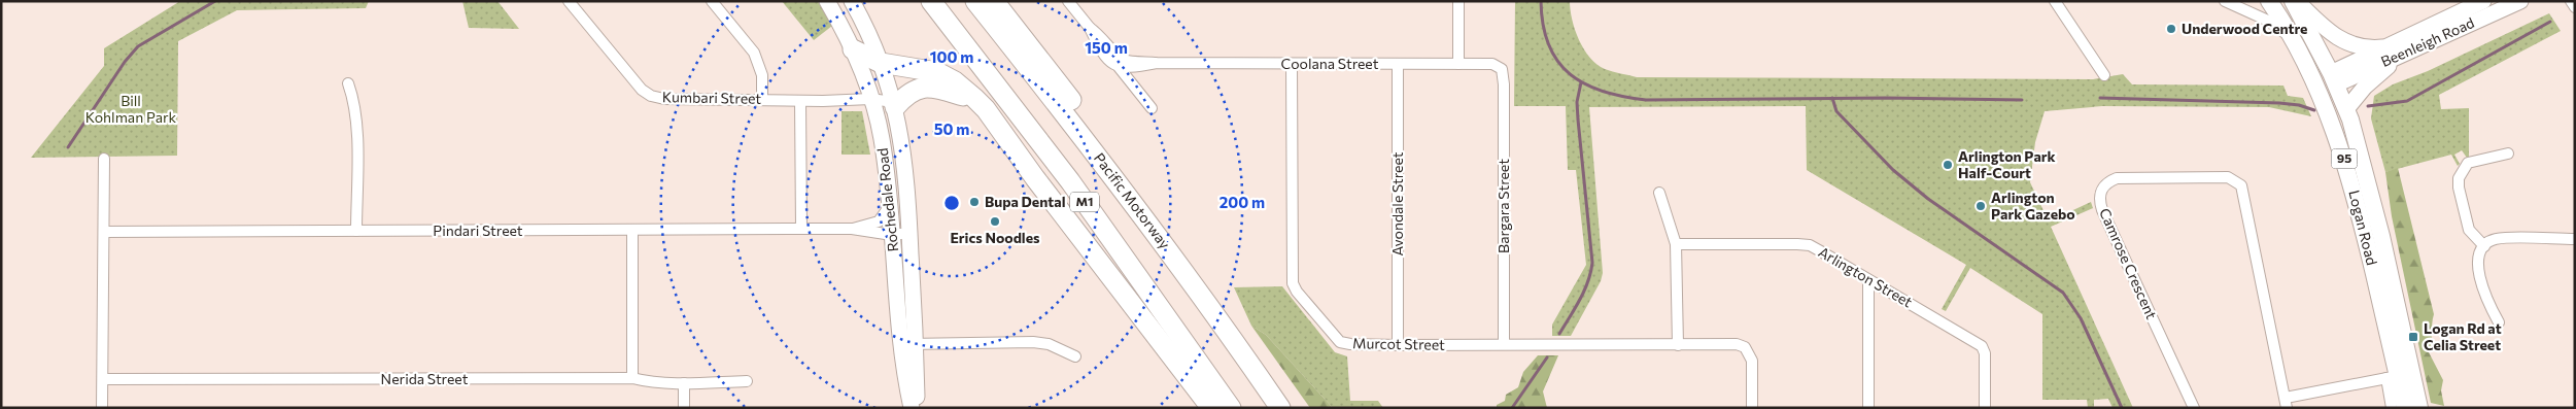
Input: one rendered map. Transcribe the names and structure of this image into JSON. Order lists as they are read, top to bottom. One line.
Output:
{"streets":{"highway":["Pacific Motorway","M1"],"main road":["Beenleigh Road","95","Rochedale Road","Logan Road"],"street":["Coolana Street","Kumbari Street","Avondale Street","Bargara Street","Pindari Street","Camrose Crescent","Arlington Street","Murcot Street","Nerida Street"]},"crossings":[["Beenleigh Road","Logan Road"],["Coolana Street","Avondale Street"],["Coolana Street","Bargara Street"],["Coolana Street","Murcot Street"],["Kumbari Street","Rochedale Road"],["Rochedale Road","Pindari Street"],["Avondale Street","Murcot Street"],["Bargara Street","Murcot Street"]],"parks":["Bill Kohlman Park"],"places":{"other":["Underwood Centre","Arlington Park Half-Court","Bupa Dental","Arlington Park Gazebo","Erics Noodles"],"transit":["Logan Rd at Celia Street"]},"rings":["150 m","100 m","50 m","200 m"]}
